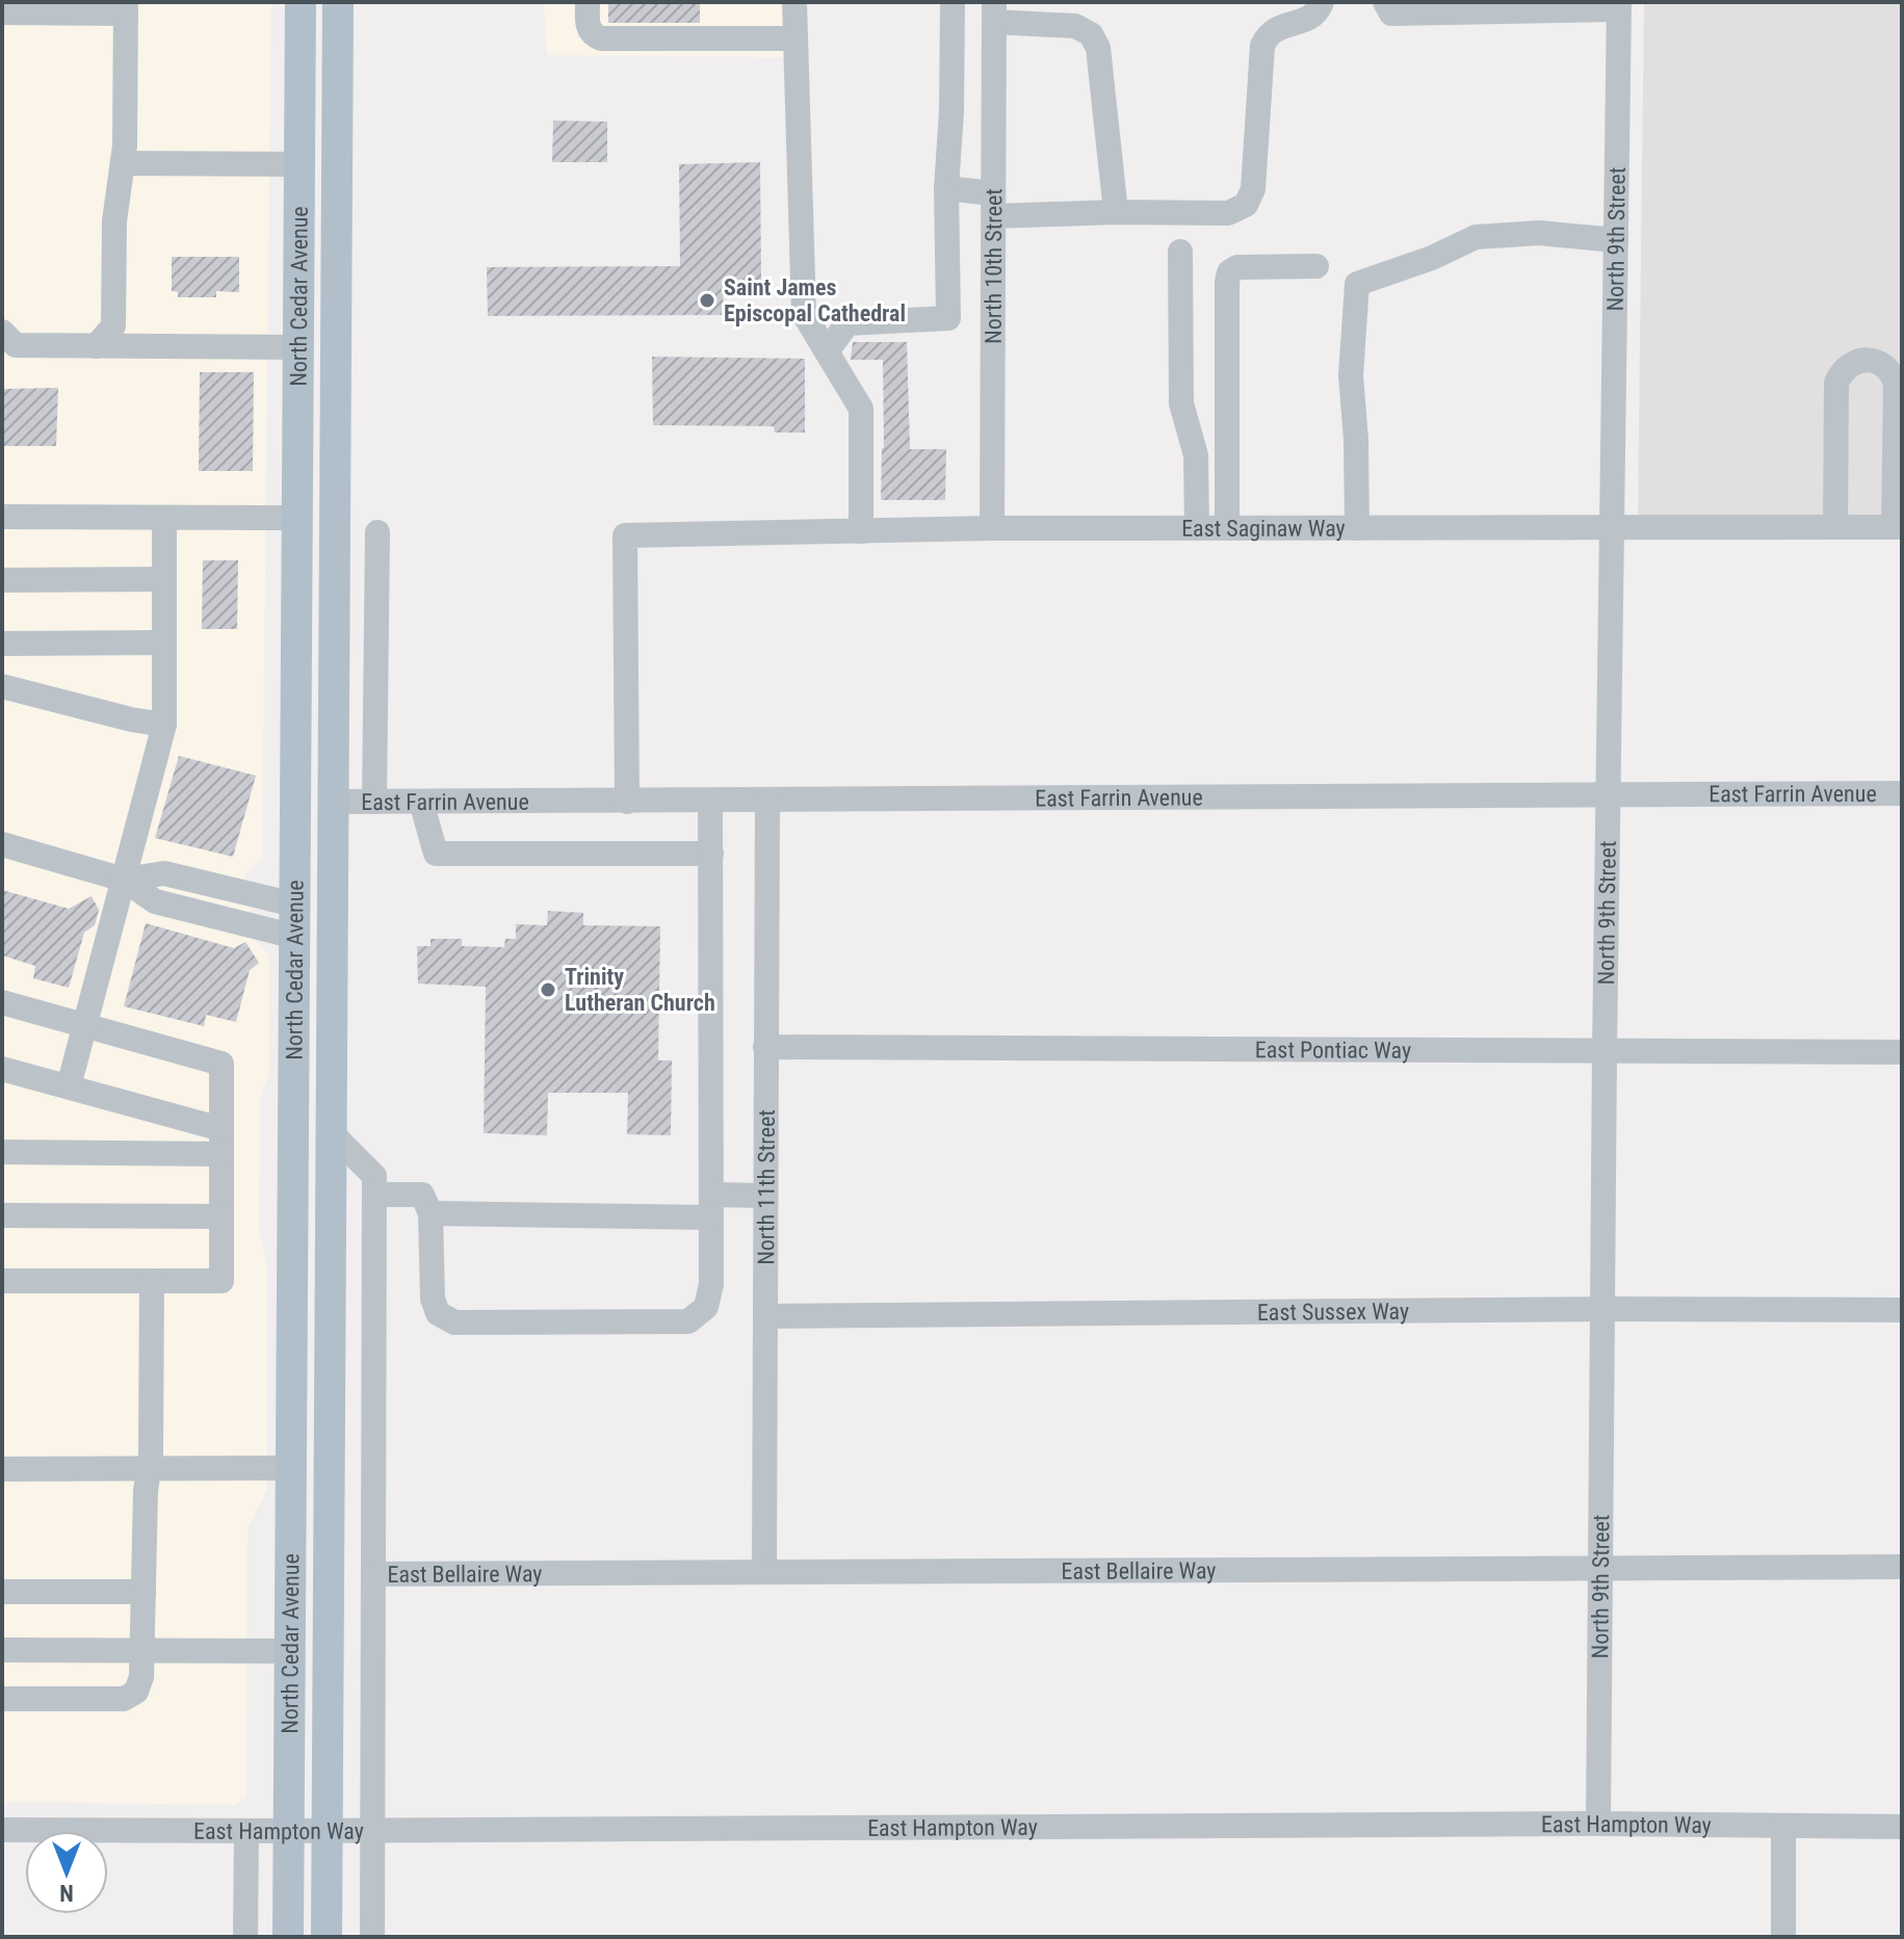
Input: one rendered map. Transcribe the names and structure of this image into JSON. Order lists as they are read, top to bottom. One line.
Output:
{"streets":{"main road":["North Cedar Avenue"],"street":["North 9th Street","North 10th Street","East Saginaw Way","East Farrin Avenue","East Pontiac Way","North 11th Street","East Sussex Way","East Bellaire Way","East Hampton Way"]},"crossings":[["North 9th Street","East Saginaw Way"],["North 9th Street","East Farrin Avenue"],["North 9th Street","East Pontiac Way"],["North 9th Street","East Sussex Way"],["North 9th Street","East Bellaire Way"],["North 9th Street","East Hampton Way"],["North 10th Street","East Saginaw Way"],["North Cedar Avenue","East Farrin Avenue"],["North Cedar Avenue","East Hampton Way"],["East Saginaw Way","East Farrin Avenue"],["East Farrin Avenue","North 11th Street"],["East Pontiac Way","North 11th Street"],["North 11th Street","East Sussex Way"],["North 11th Street","East Bellaire Way"]],"places":["Saint James Episcopal Cathedral","Trinity Lutheran Church"],"north":"bottom"}
